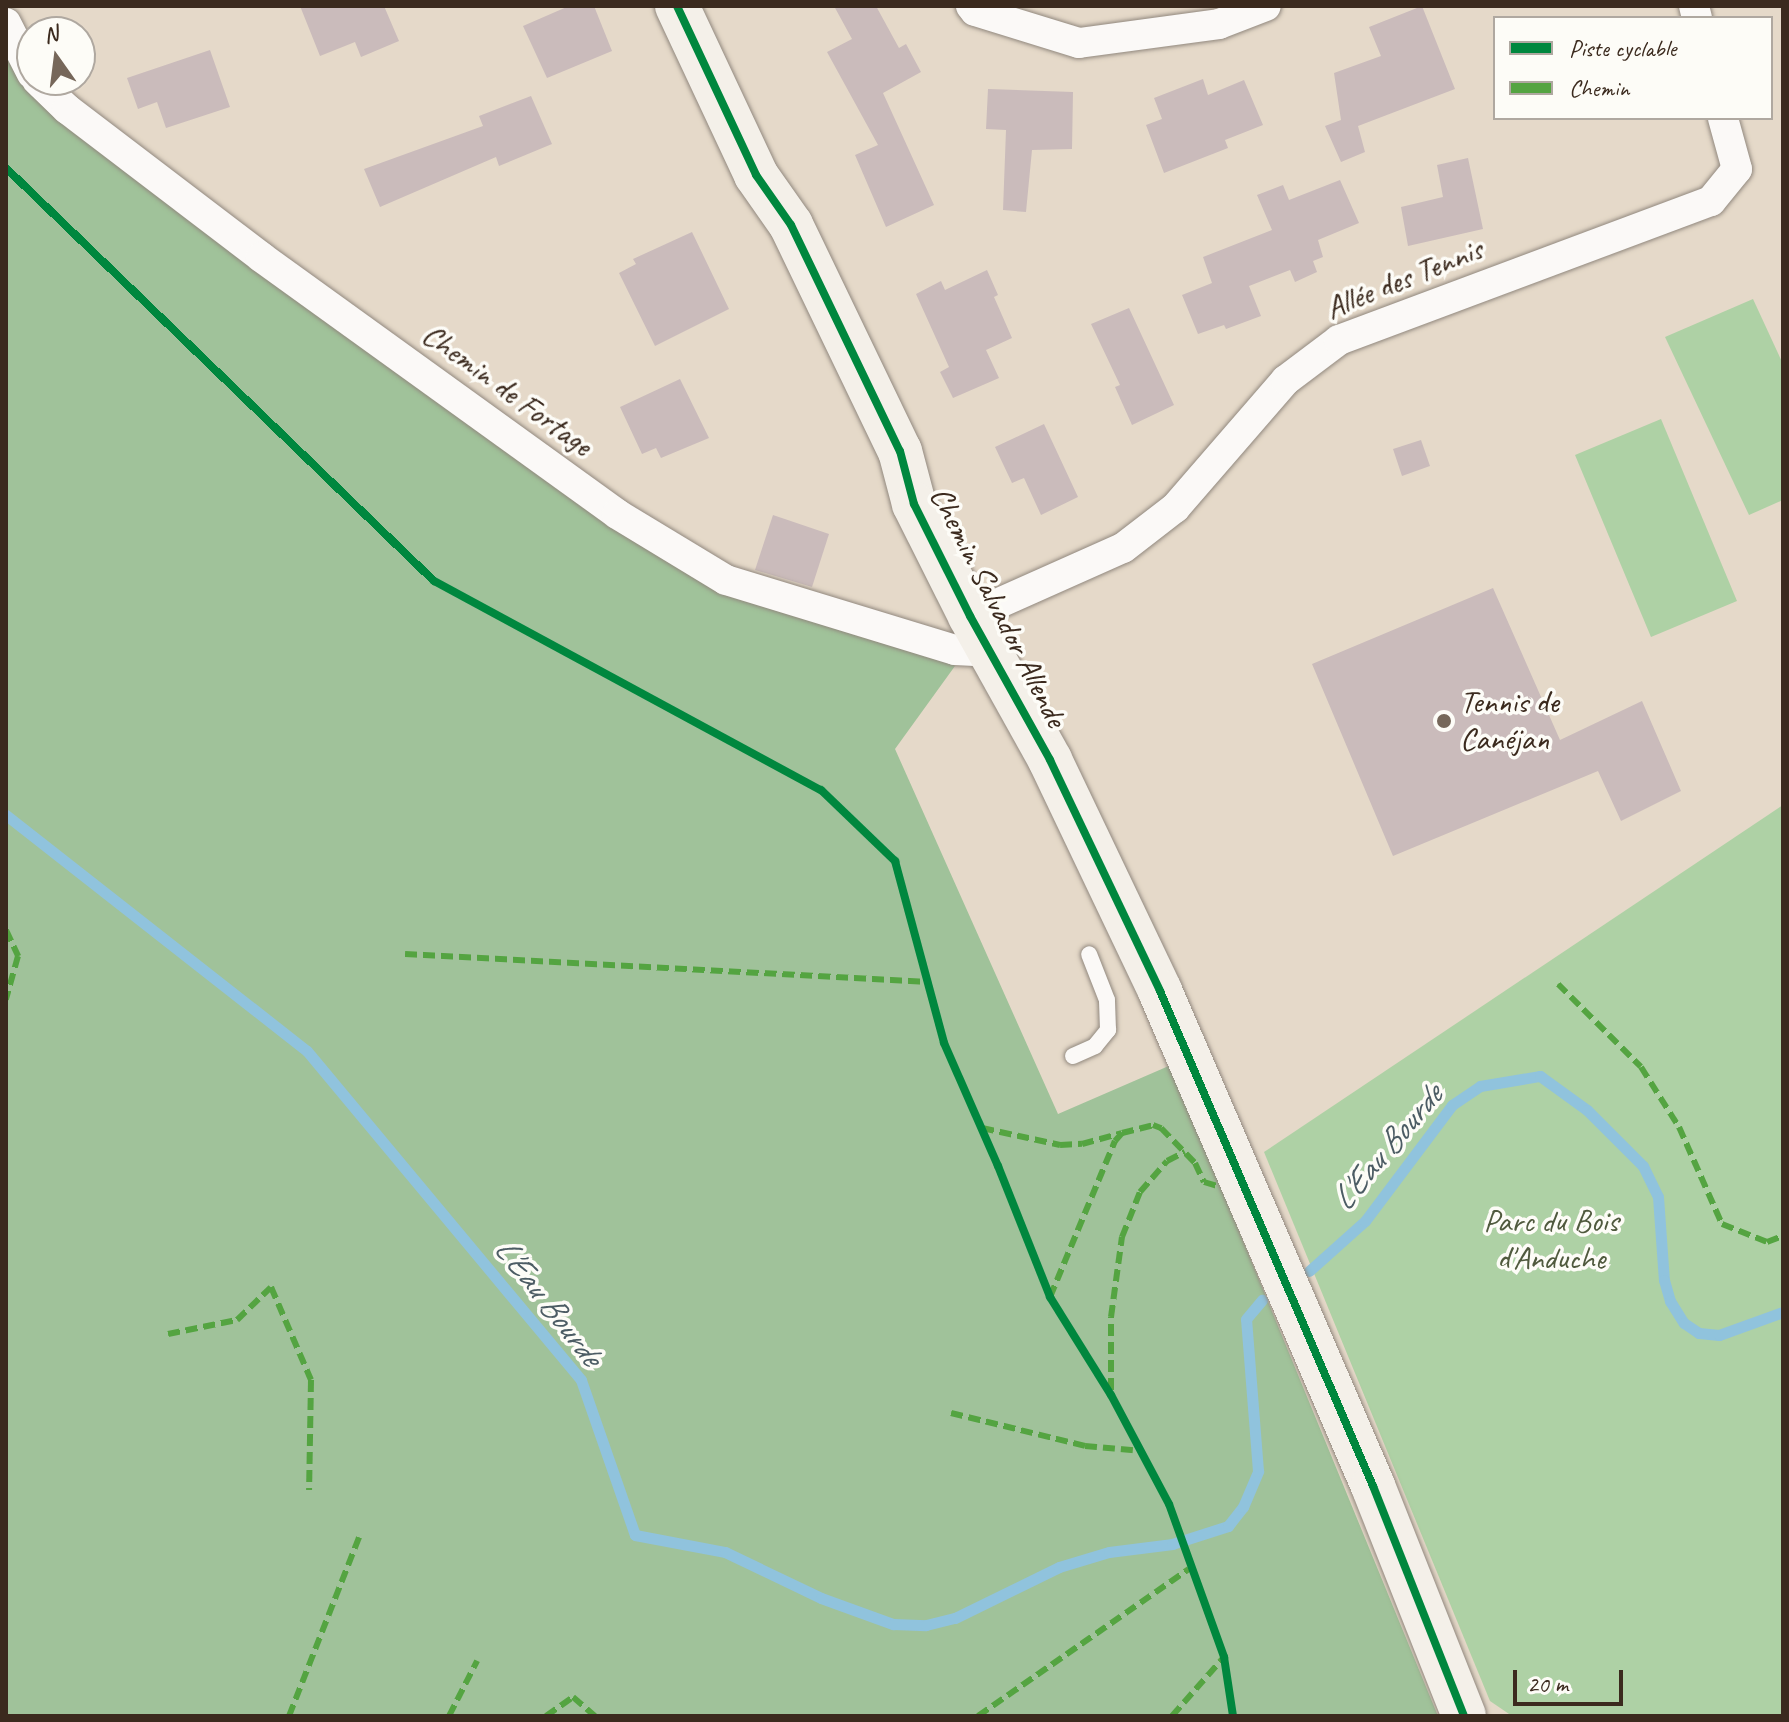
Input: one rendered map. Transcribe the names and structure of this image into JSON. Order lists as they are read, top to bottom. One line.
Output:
{"streets":{"street":["Allée des Tennis","Chemin de Fortage","Chemin Salvador Allende"]},"crossings":[["Allée des Tennis","Chemin de Fortage"],["Allée des Tennis","Chemin Salvador Allende"],["Chemin de Fortage","Chemin Salvador Allende"]],"water":["L'Eau Bourde"],"parks":["Parc du Bois d'Anduche"],"places":["Tennis de Canéjan"],"legend":["Piste cyclable","Chemin"],"scale_bar":"20 m","north":"top"}
